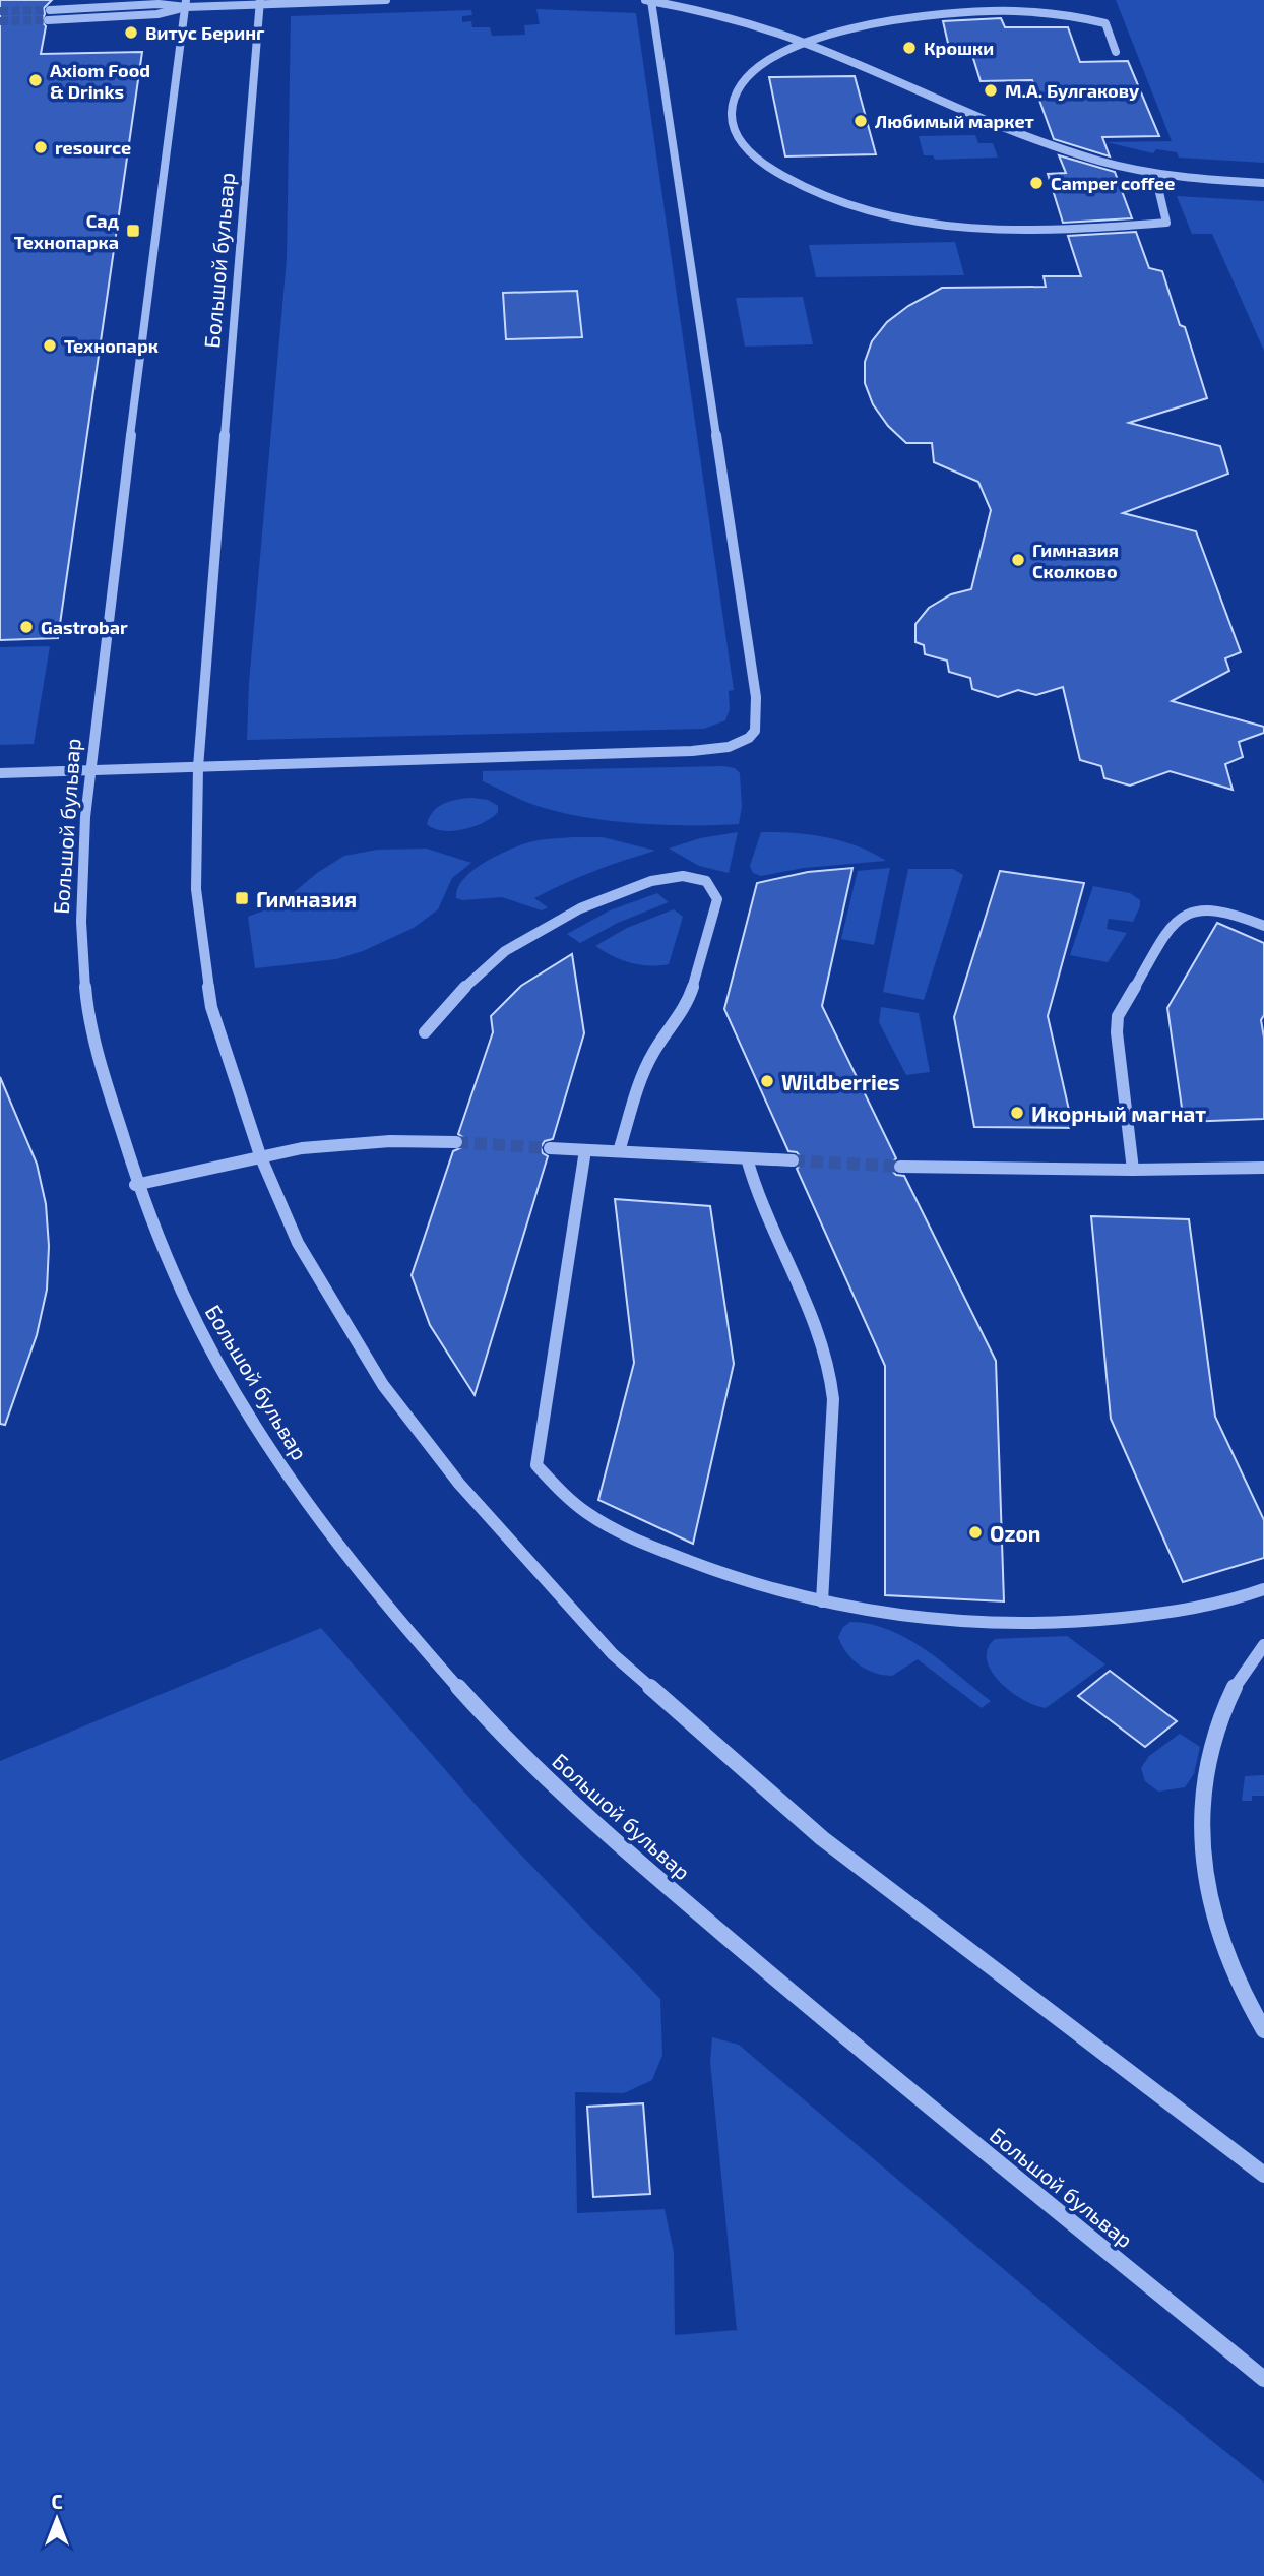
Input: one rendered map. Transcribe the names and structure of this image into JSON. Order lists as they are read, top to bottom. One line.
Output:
{"streets":{"street":["Большой бульвар"]},"places":{"other":["Витус Беринг","Крошки","Axiom Food & Drinks","М.А. Булгакову","Любимый маркет","resource","Camper coffee","Технопарк","Гимназия Сколково","Gastrobar","Wildberries","Икорный магнат","Ozon"],"transit":["Сад Технопарка","Гимназия"]},"north":"top"}
